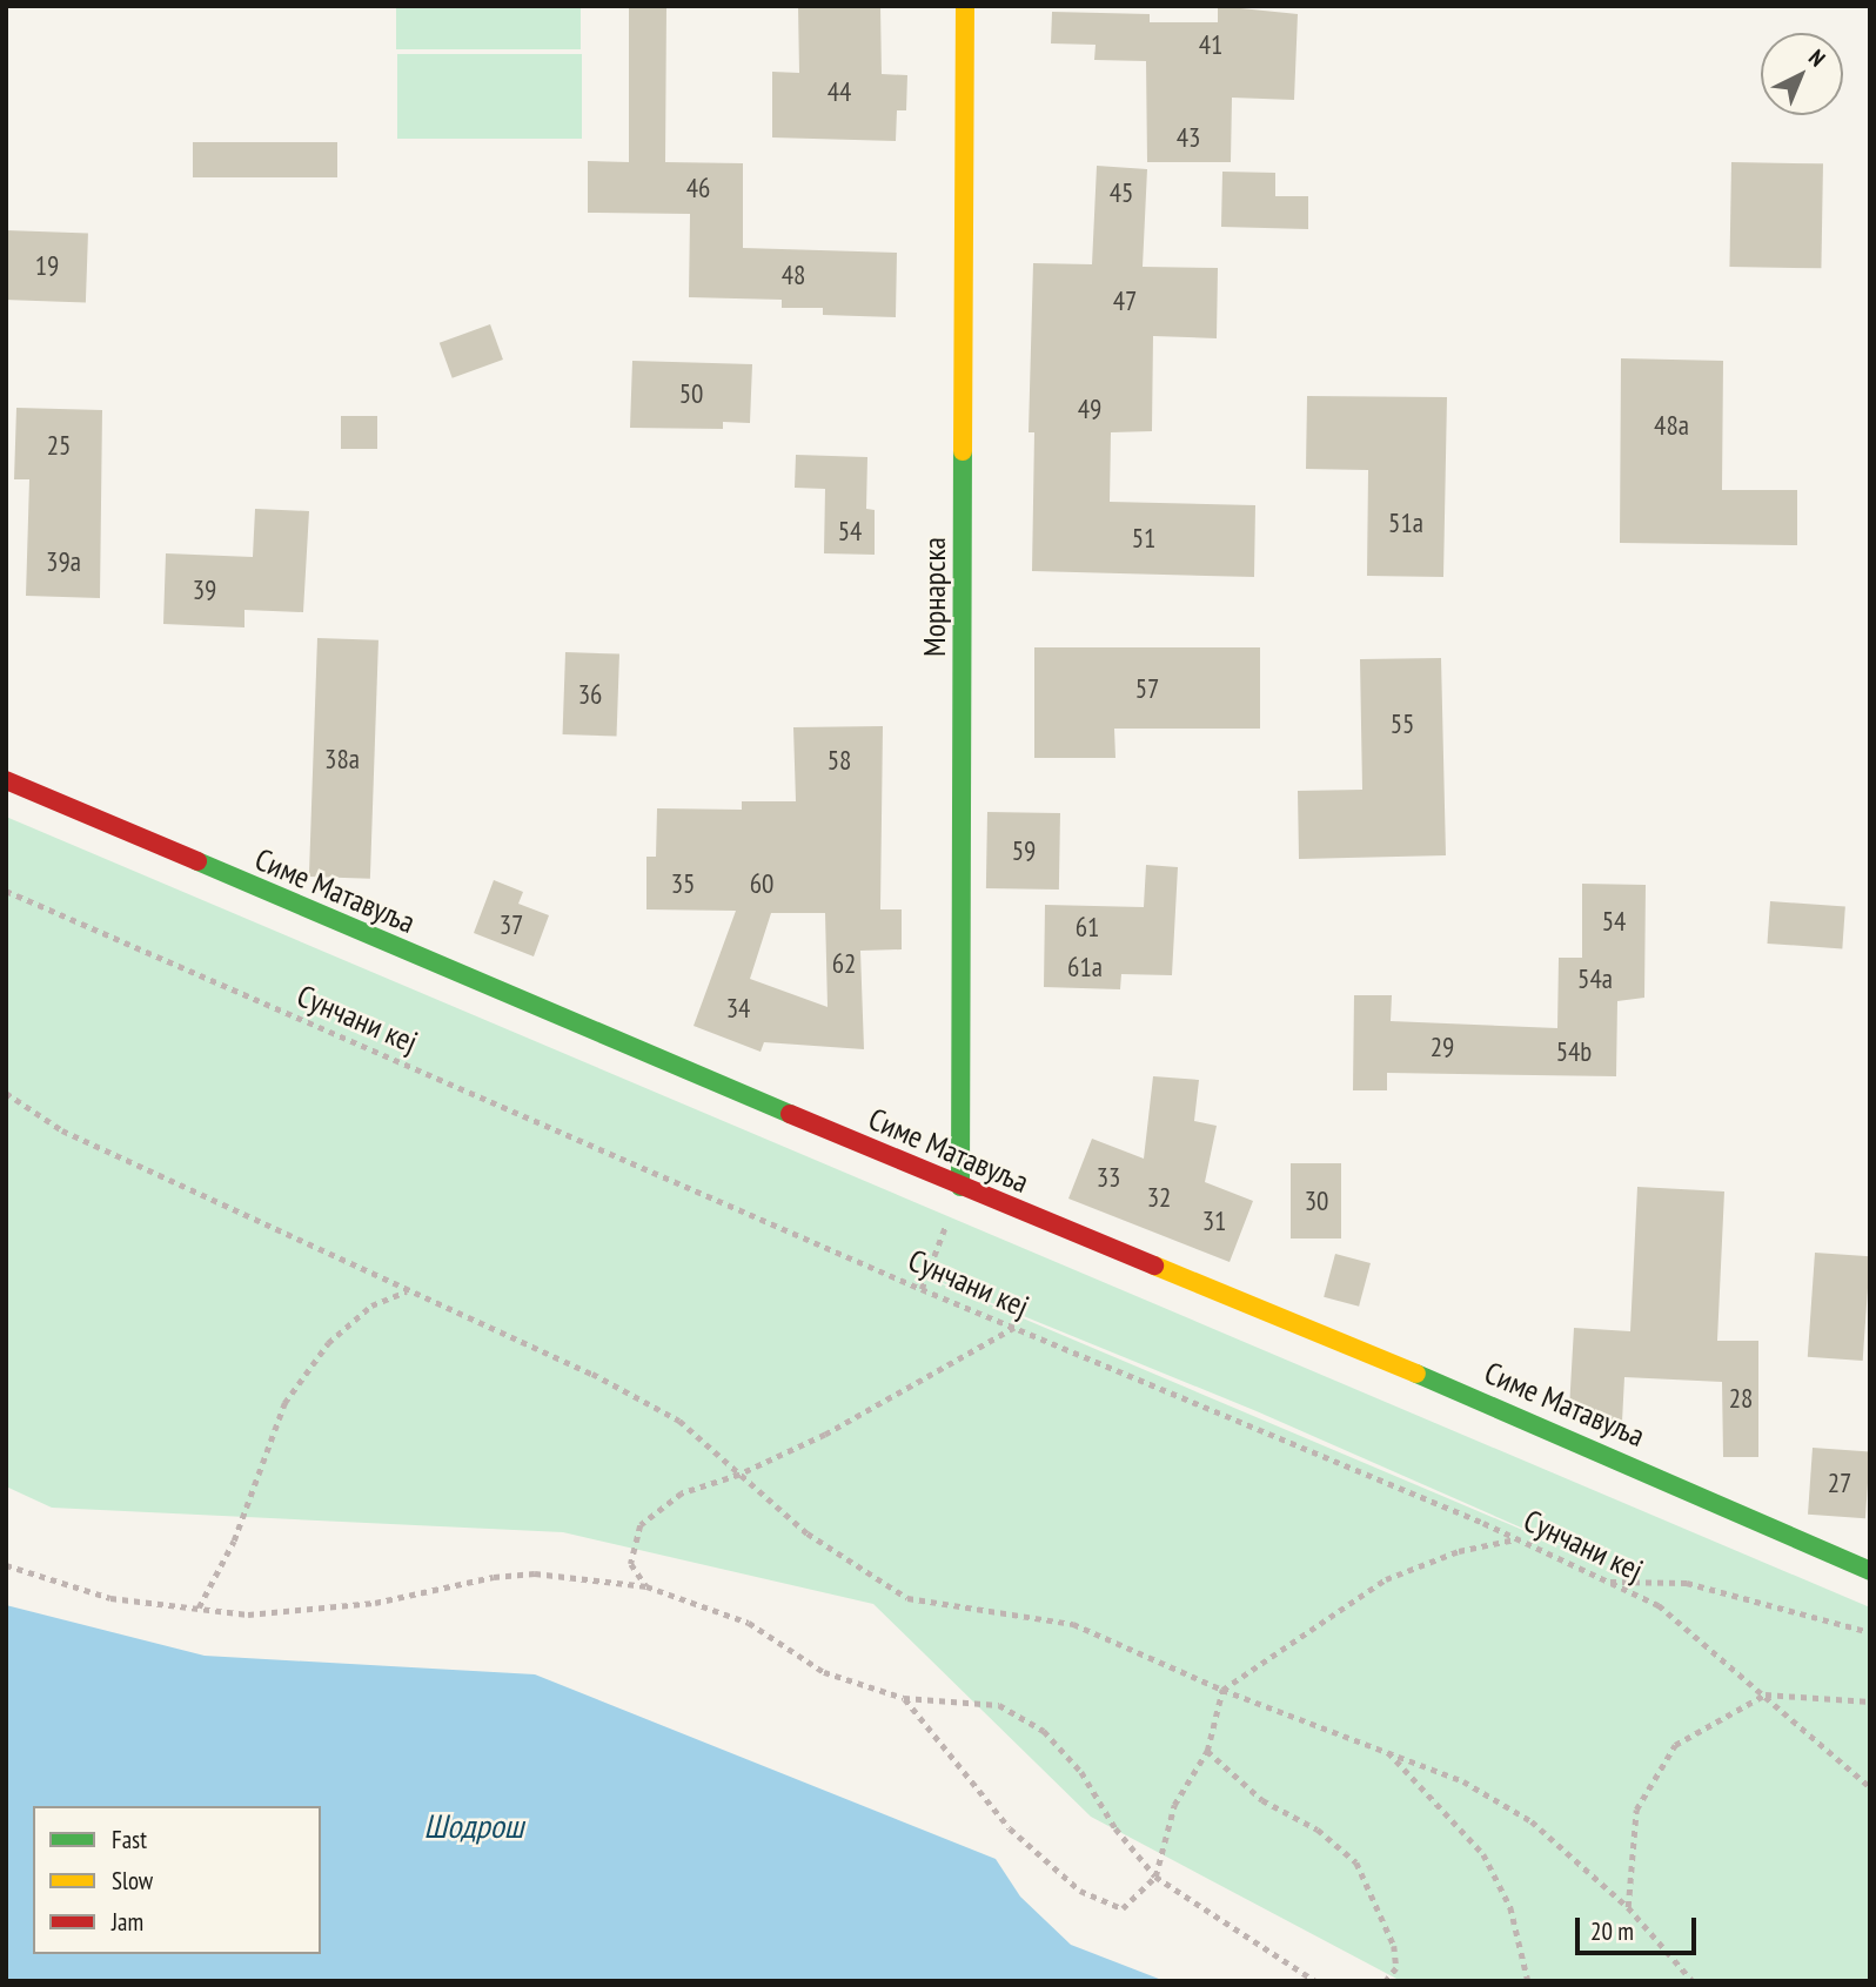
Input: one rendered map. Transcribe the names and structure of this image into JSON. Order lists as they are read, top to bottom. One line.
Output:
{"streets":{"street":["Морнарска","Симе Матавуља"],"path":["Сунчани кеј"]},"crossings":[["Морнарска","Симе Матавуља"]],"water":["Шодрош"],"house_numbers":["41","44","43","46","45","19","48","47","50","49","48a","25","51a","54","51","39a","39","57","36","55","38a","58","59","35","60","54","37","61","62","61a","54a","34","29","54b","33","32","30","31","28","27"],"legend":["Fast","Slow","Jam"],"scale_bar":"20 m","north":"top right"}
